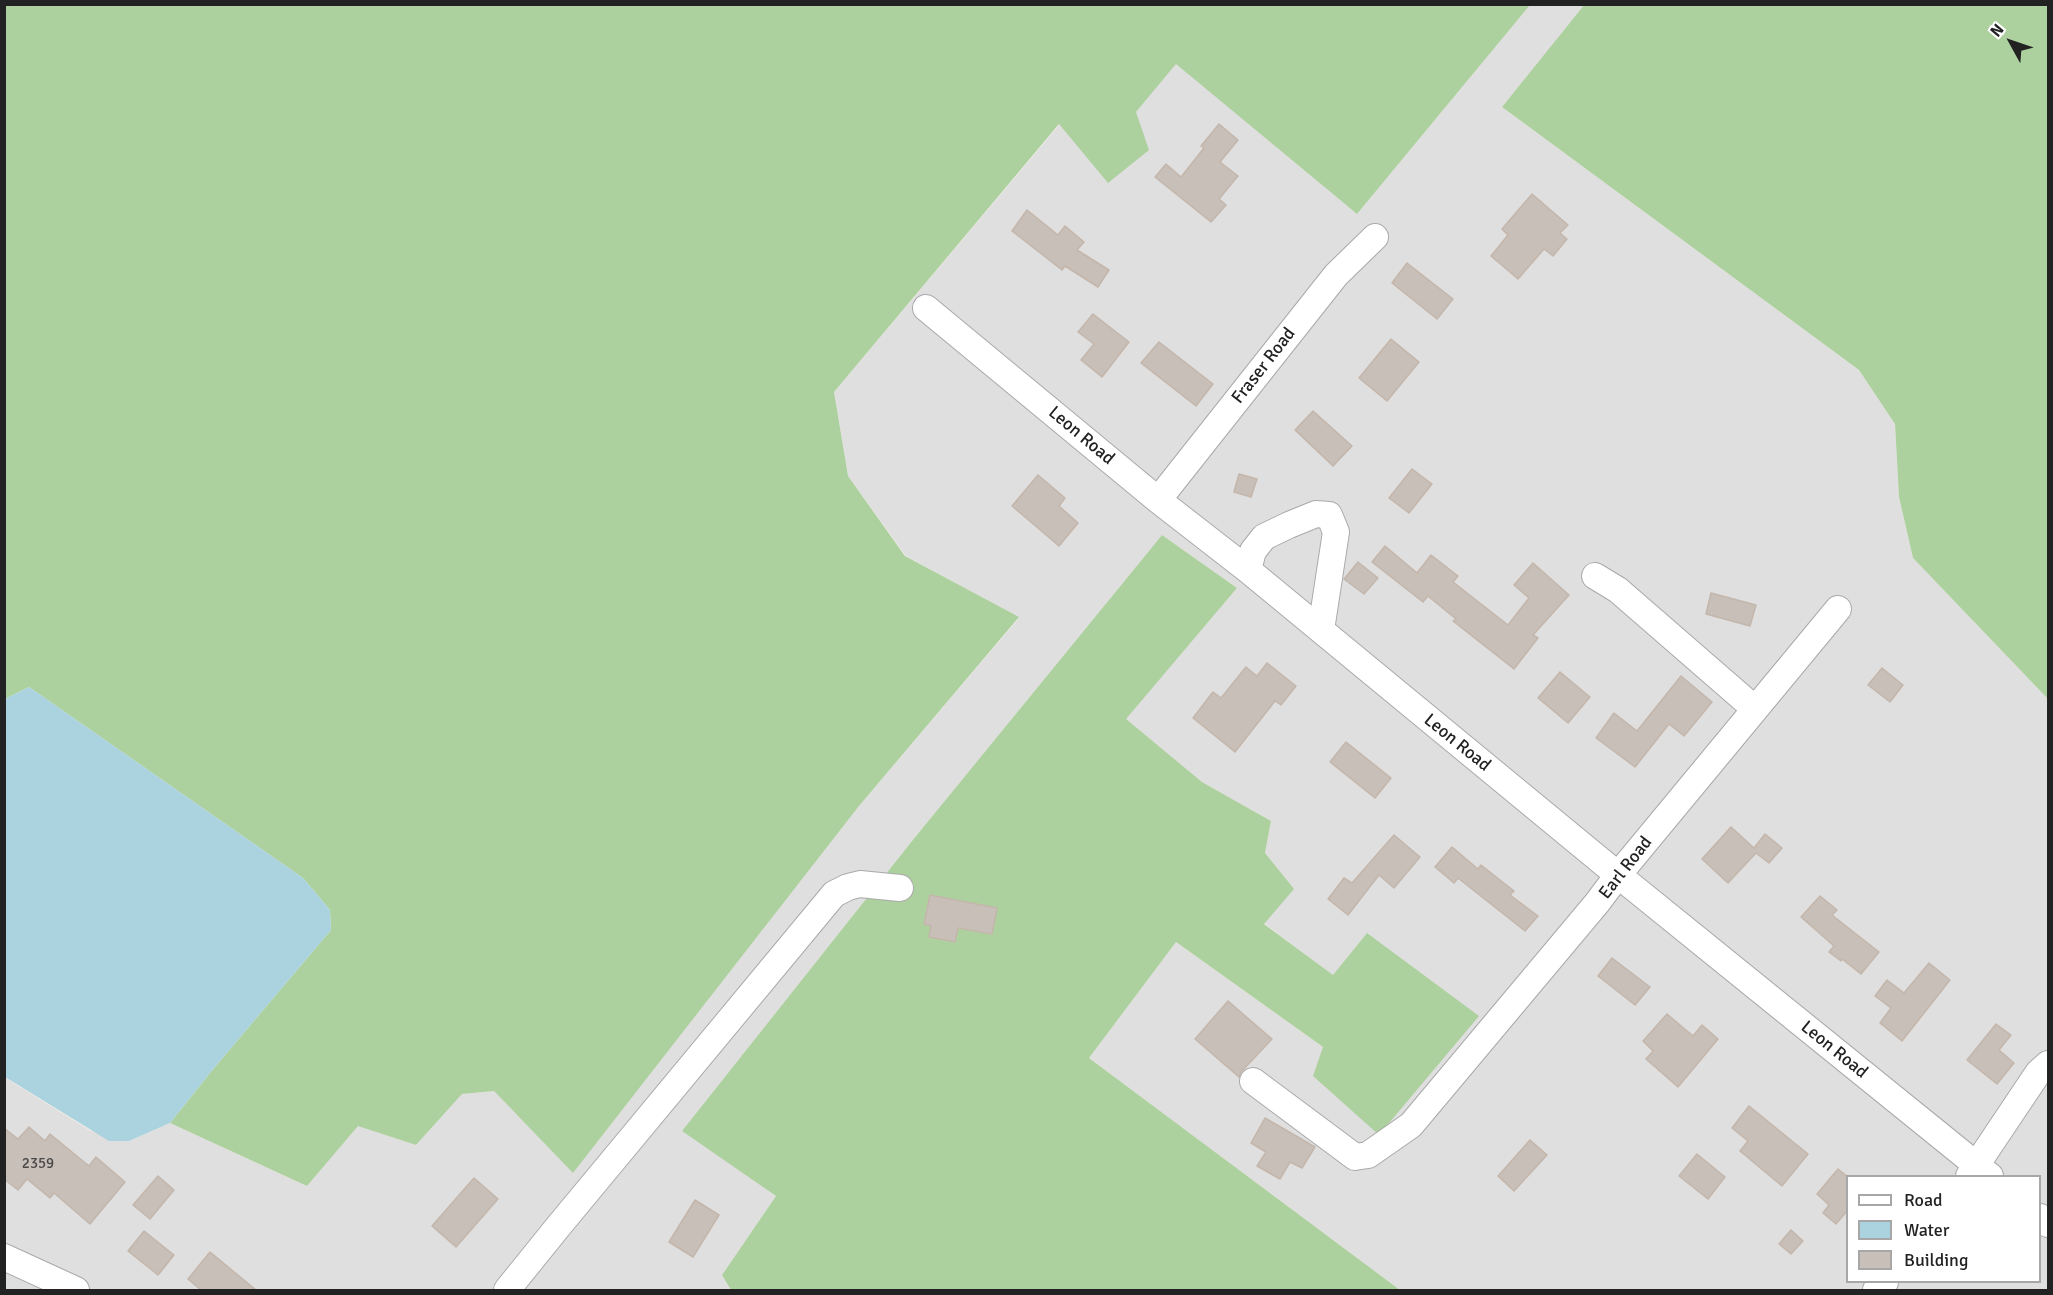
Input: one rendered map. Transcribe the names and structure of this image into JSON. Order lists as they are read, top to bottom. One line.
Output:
{"streets":{"street":["Fraser Road","Leon Road","Earl Road"]},"crossings":[["Fraser Road","Leon Road"],["Leon Road","Earl Road"]],"house_numbers":["2359"],"legend":["Road","Water","Building"],"north":"top left"}
